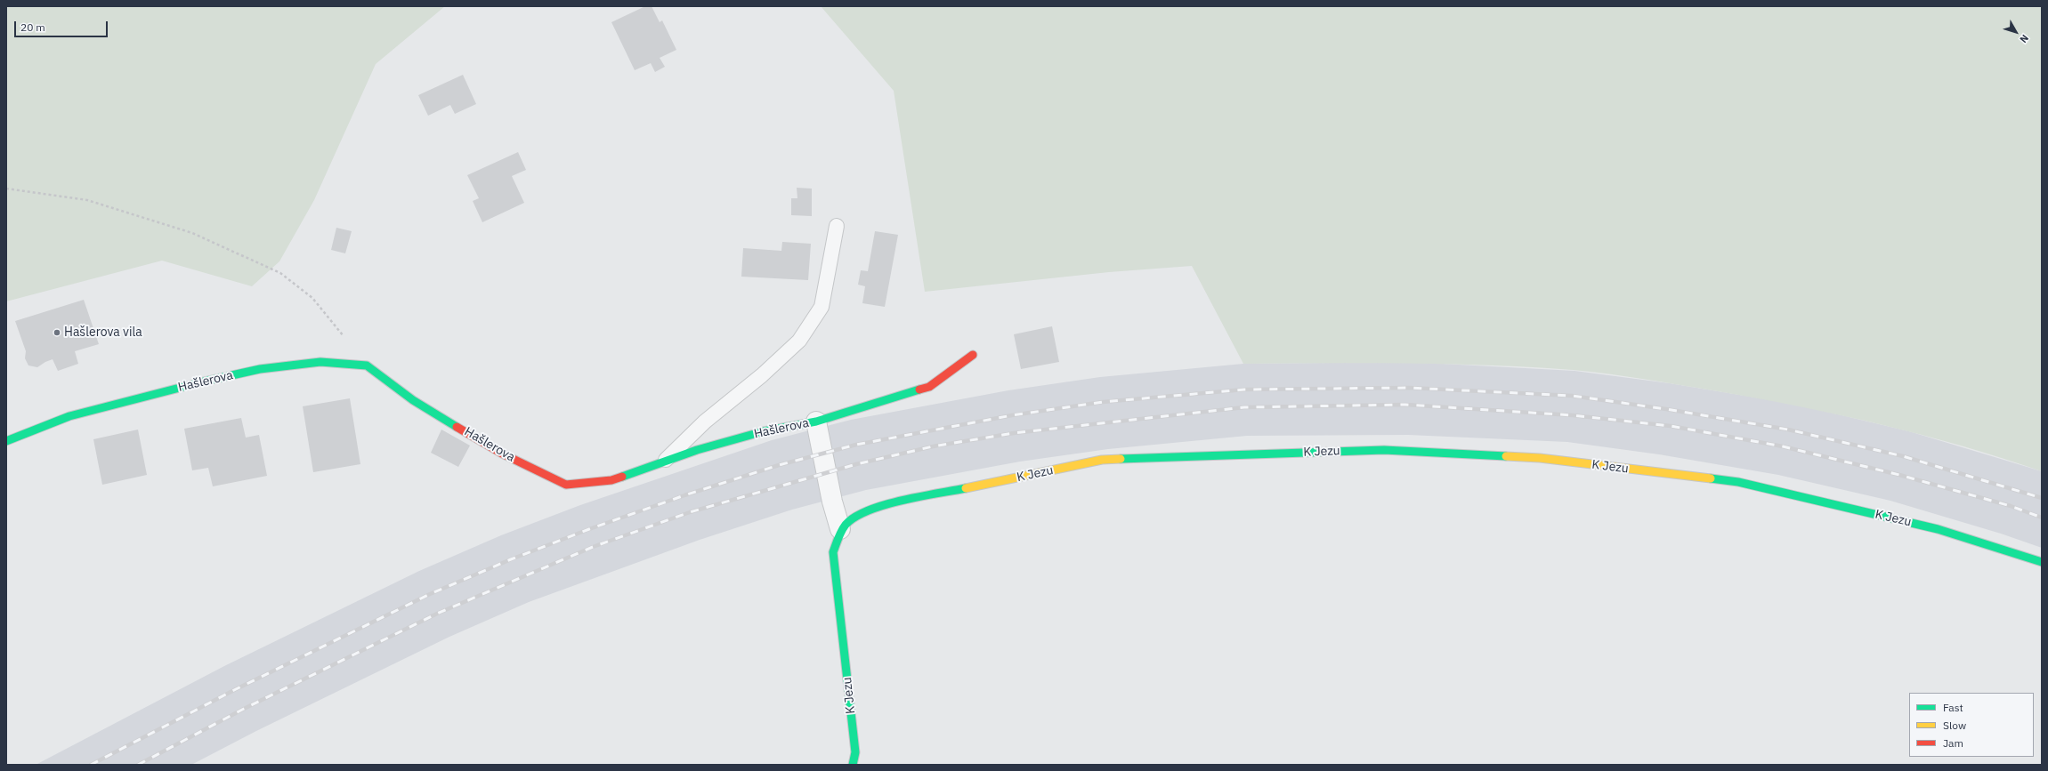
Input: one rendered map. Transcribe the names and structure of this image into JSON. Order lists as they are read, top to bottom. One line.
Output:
{"streets":{"street":["Hašlerova","K Jezu"]},"places":["Hašlerova vila"],"legend":["Fast","Slow","Jam"],"scale_bar":"20 m","north":"bottom right"}
